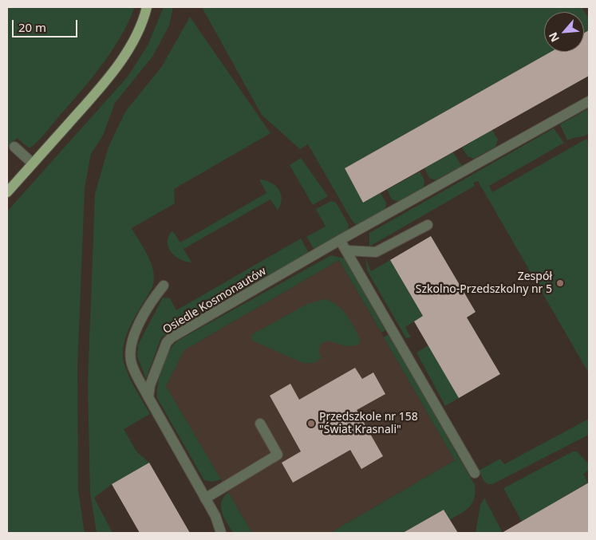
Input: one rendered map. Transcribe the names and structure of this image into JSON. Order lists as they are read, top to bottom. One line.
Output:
{"streets":{"street":["Osiedle Kosmonautów"]},"places":["Zespół Szkolno-Przedszkolny nr 5","Przedszkole nr 158 \"Świat Krasnali\""],"scale_bar":"20 m","north":"bottom left"}
